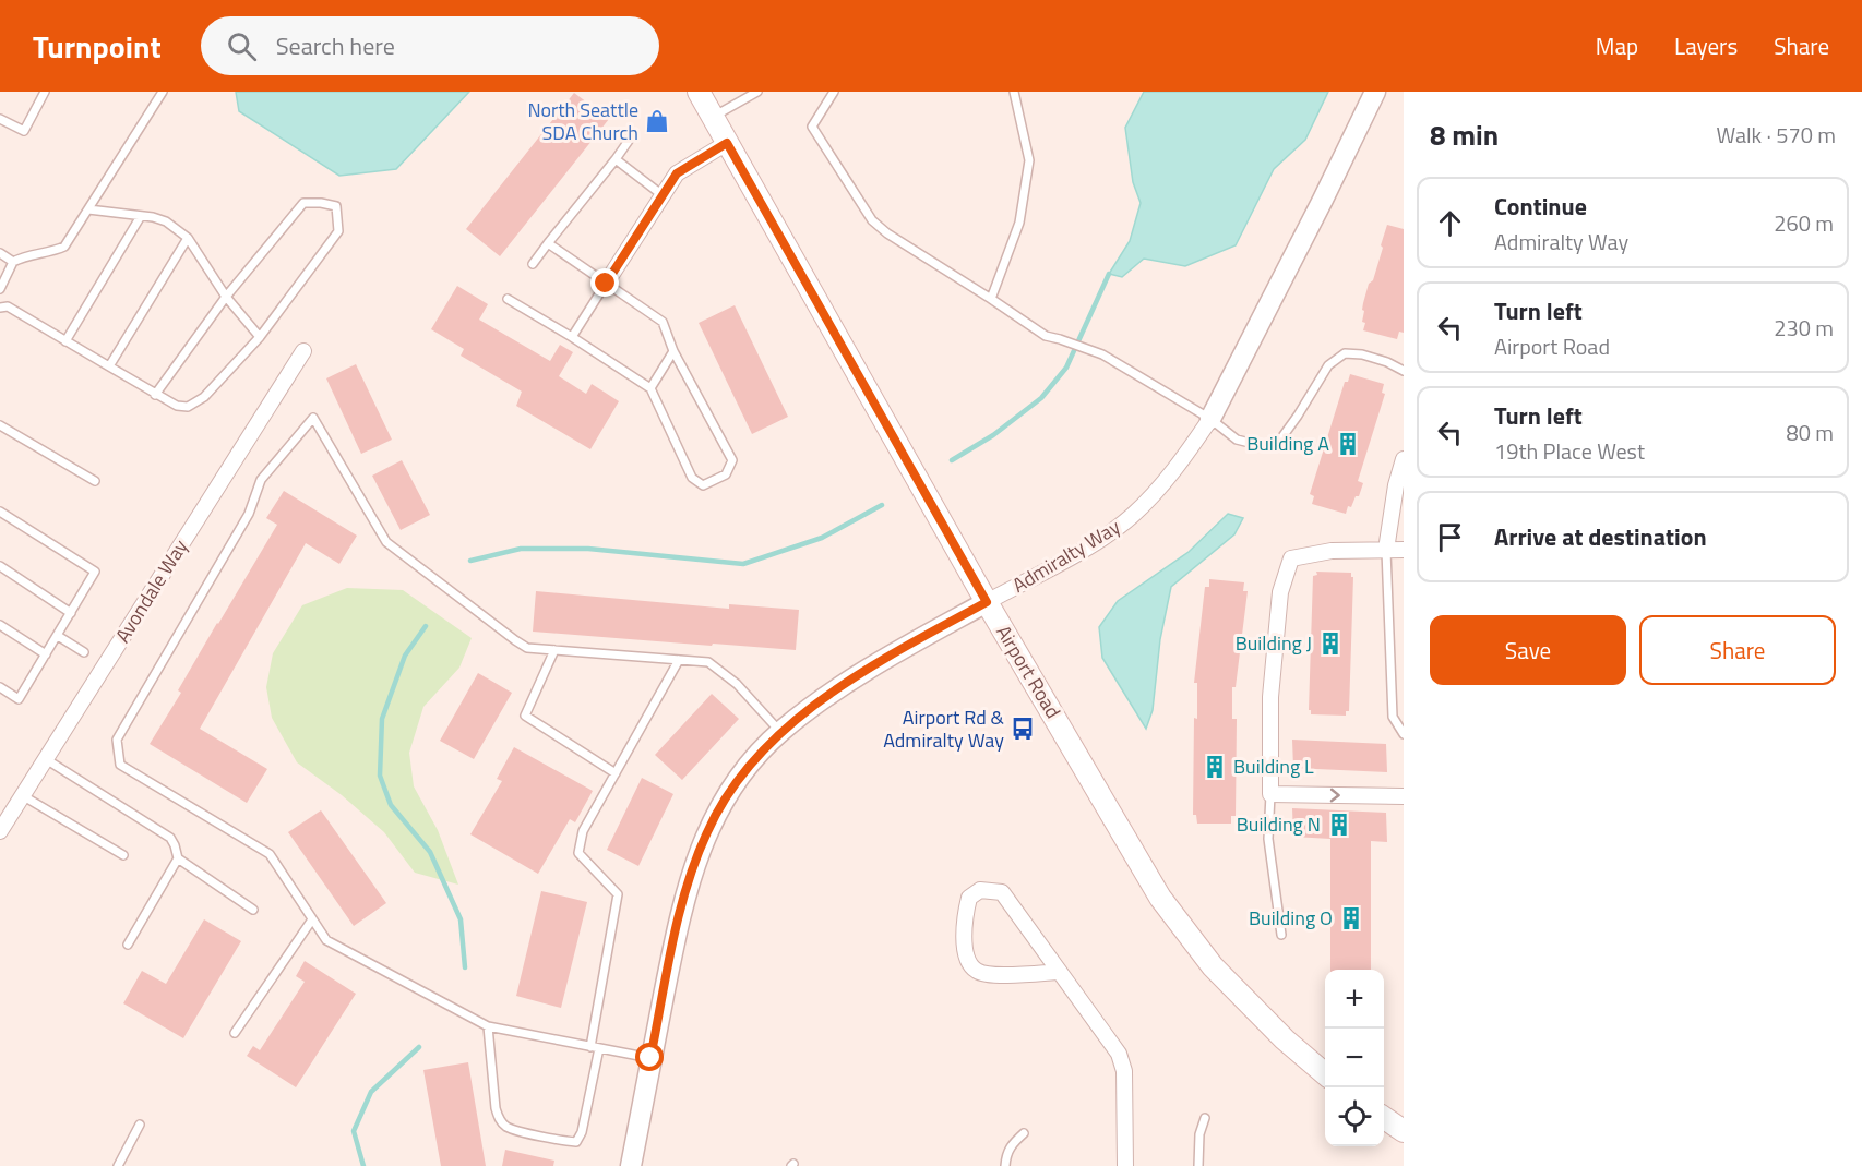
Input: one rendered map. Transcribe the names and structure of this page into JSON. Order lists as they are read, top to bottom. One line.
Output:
{"streets":{"main road":["Airport Road"],"street":["Admiralty Way","Avondale Way"]},"crossings":[["Admiralty Way","Airport Road"]],"places":{"shop":["North Seattle SDA Church"],"building":["Building A","Building J","Building L","Building N","Building O"],"bus stop":["Airport Rd & Admiralty Way"]},"page":{"header":"Turnpoint","search":"Search here","nav":["Map","Layers","Share"],"heading":["8 min","Walk · 570 m"],"list":[["Continue","Admiralty Way","260 m"],["Turn left","Airport Road","230 m"],["Turn left","19th Place West","80 m"],"Arrive at destination"],"buttons":["Save","Share"],"map_buttons":["+","−"]}}
